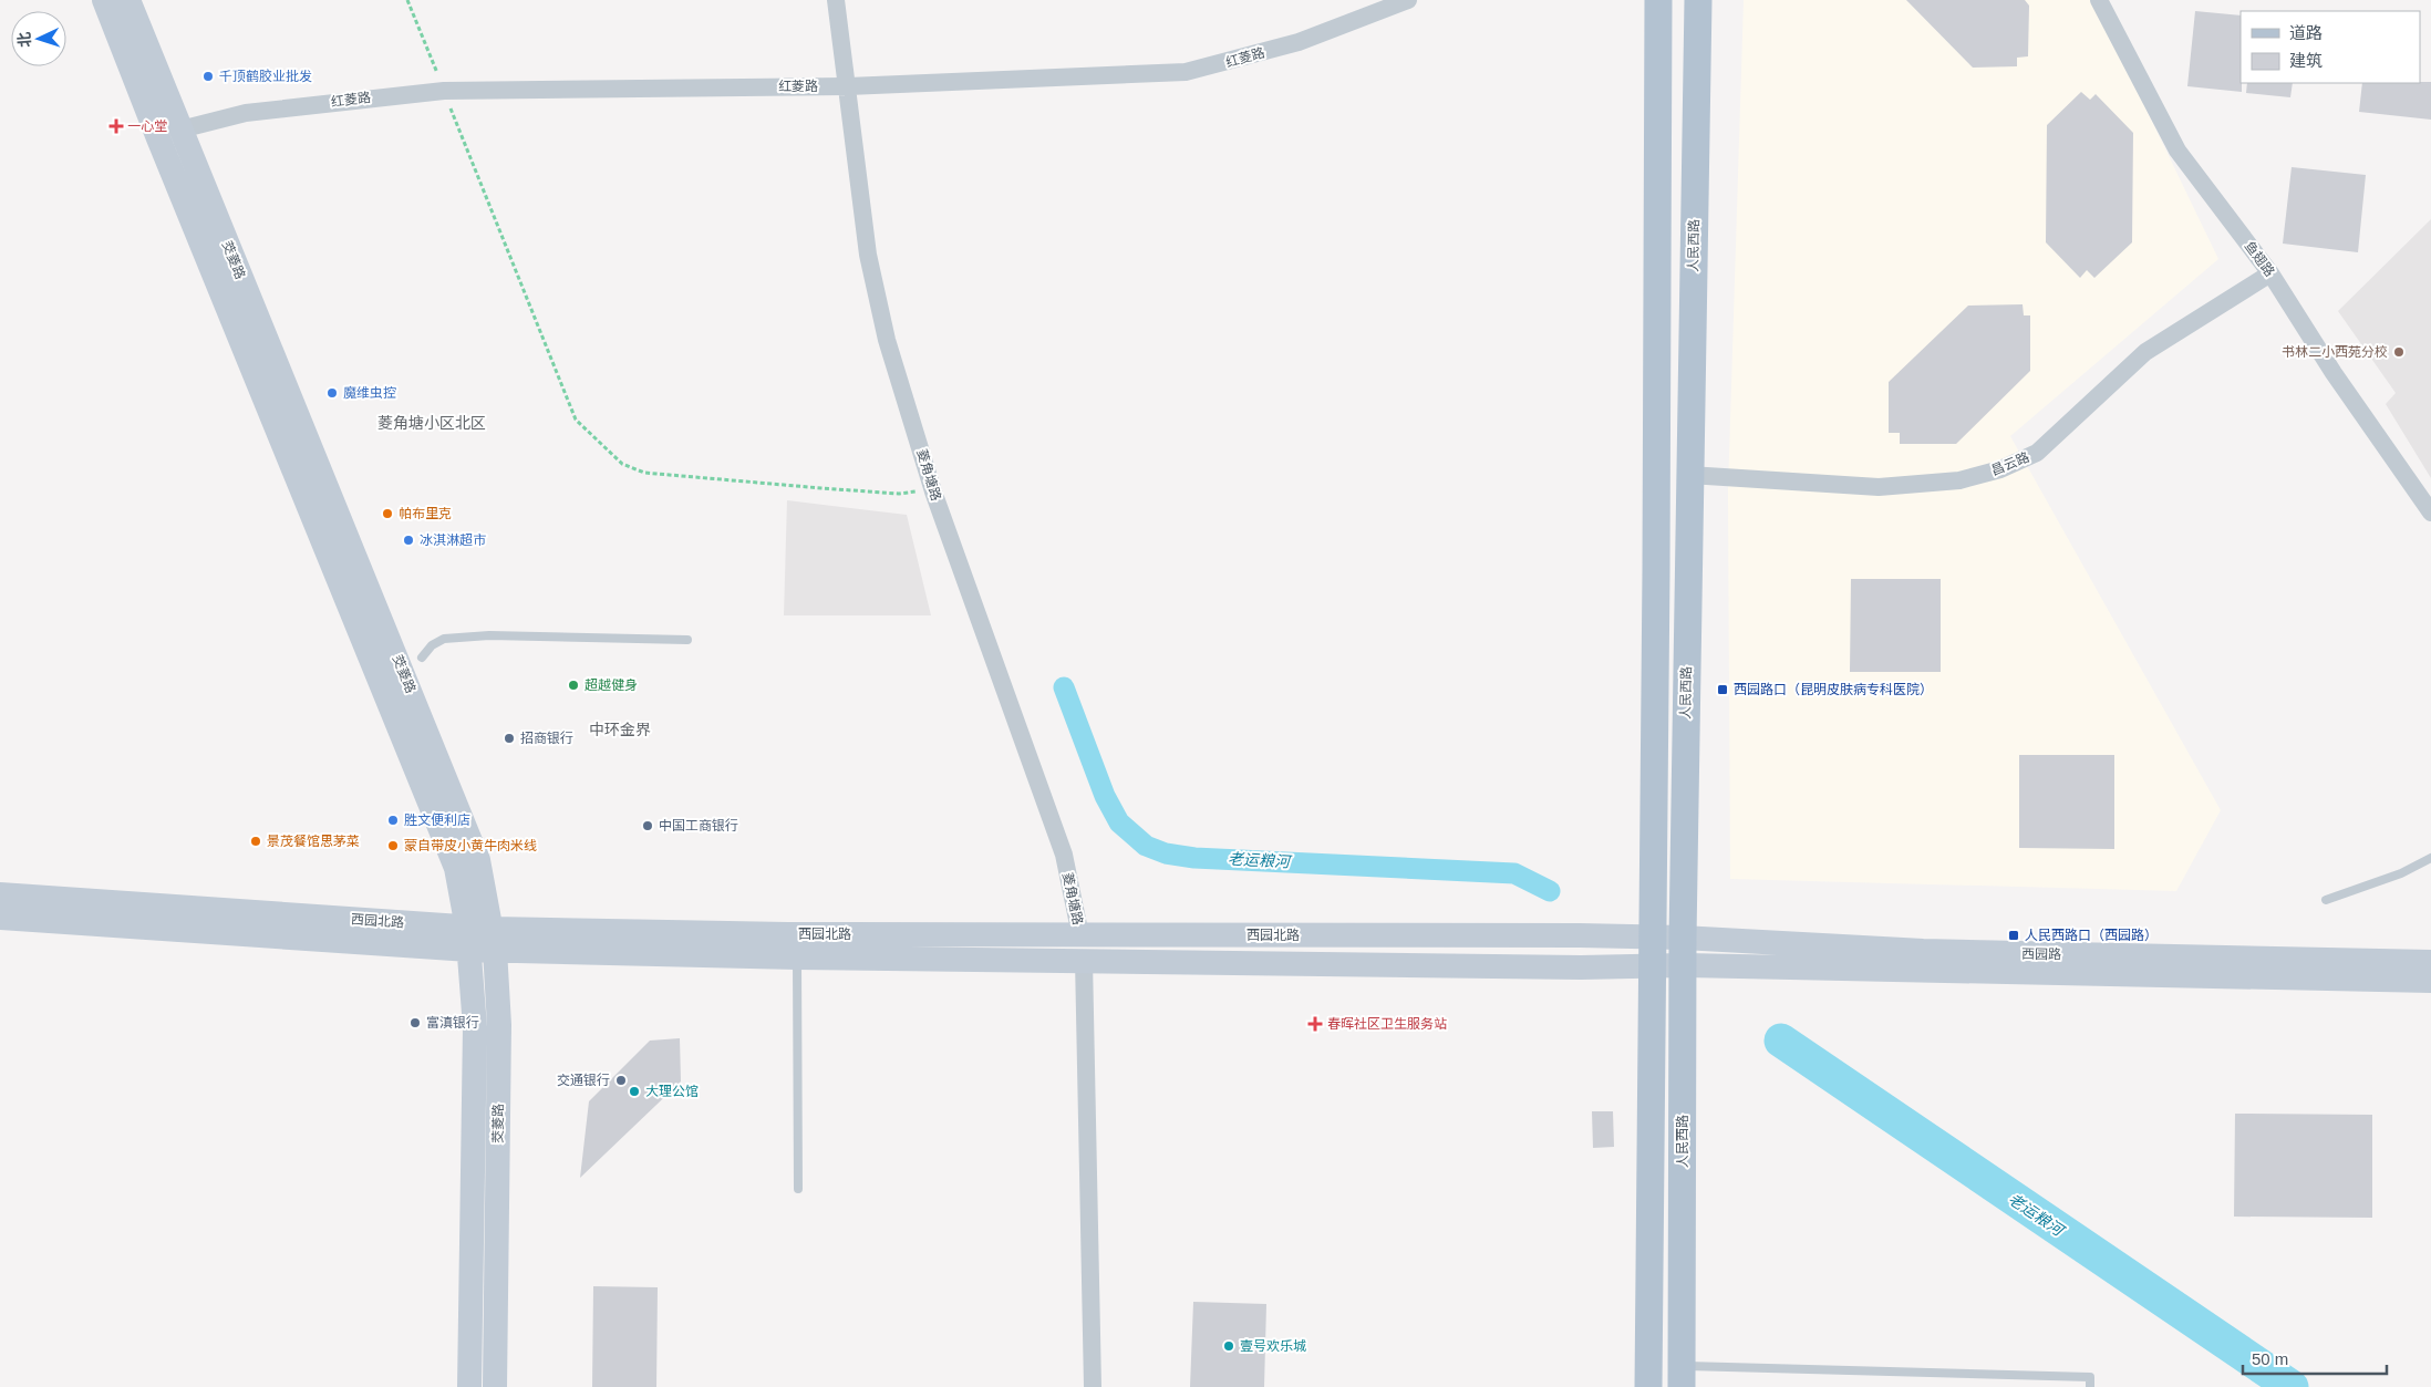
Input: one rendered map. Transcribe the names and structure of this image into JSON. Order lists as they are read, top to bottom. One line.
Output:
{"streets":{"main road":["人民西路","茭菱路","西园北路","西园路"],"street":["红菱路","鱼翅路","昌云路","菱角塘路"]},"crossings":[["红菱路","茭菱路"],["红菱路","菱角塘路"],["人民西路","昌云路"],["人民西路","西园路"],["鱼翅路","昌云路"],["茭菱路","西园北路"],["菱角塘路","西园北路"],["西园北路","西园路"]],"districts":["菱角塘小区北区","中环金界"],"water":["老运粮河"],"places":{"other":["千顶鹤胶业批发","书林二小西苑分校","魔维虫控","帕布里克","冰淇淋超市","超越健身","招商银行","胜文便利店","中国工商银行","景茂餐馆思茅菜","蒙自带皮小黄牛肉米线","富滇银行","交通银行","大理公馆","壹号欢乐城"],"health":["一心堂","春晖社区卫生服务站"],"transit":["西园路口（昆明皮肤病专科医院）","人民西路口（西园路）"]},"legend":["道路","建筑"],"scale_bar":"50 m","north":"left"}
